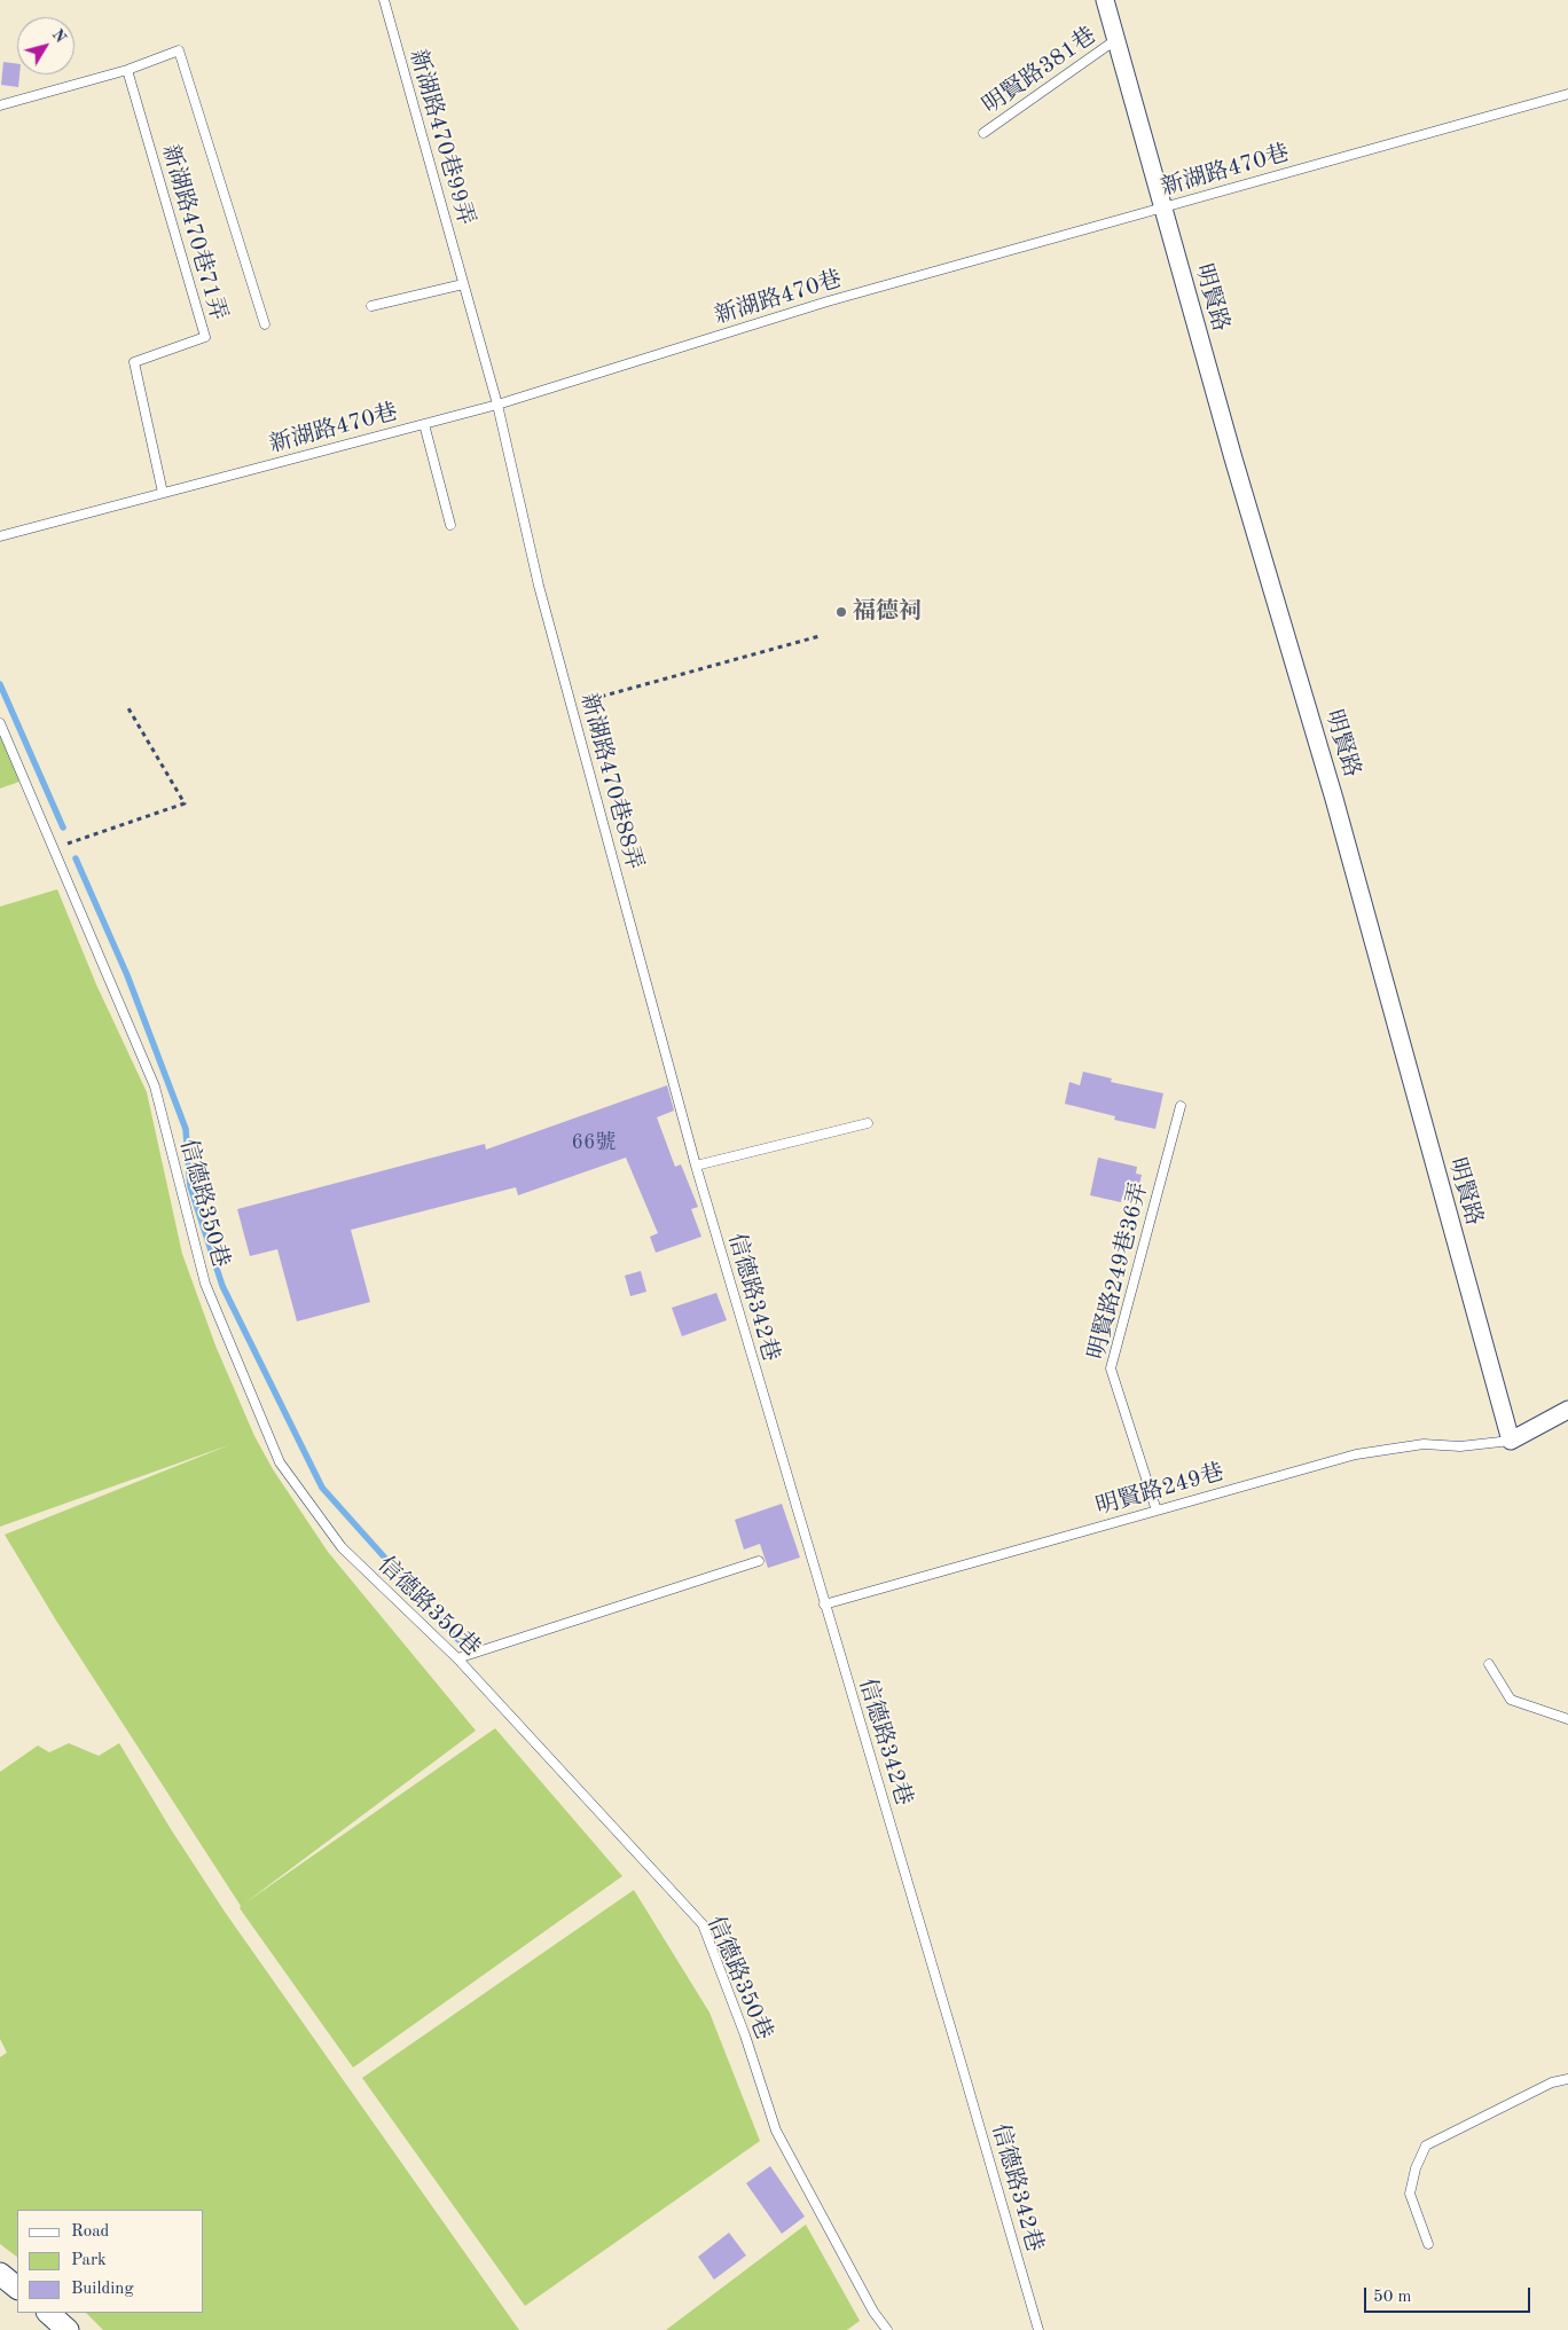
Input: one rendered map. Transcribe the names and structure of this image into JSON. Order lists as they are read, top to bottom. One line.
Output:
{"streets":{"street":["明賢路"],"lane":["明賢路381巷","新湖路470巷99弄","新湖路470巷","新湖路470巷71弄","新湖路470巷88弄","信德路350巷","明賢路249巷36弄","信德路342巷","明賢路249巷"]},"crossings":[["明賢路381巷","明賢路"],["新湖路470巷99弄","新湖路470巷"],["新湖路470巷99弄","新湖路470巷88弄"],["新湖路470巷","新湖路470巷71弄"],["新湖路470巷","明賢路"],["新湖路470巷","新湖路470巷88弄"],["明賢路","明賢路249巷"],["新湖路470巷88弄","信德路342巷"],["明賢路249巷36弄","明賢路249巷"],["信德路342巷","明賢路249巷"]],"places":["福德祠"],"house_numbers":["66號"],"legend":["Road","Park","Building"],"scale_bar":"50 m","north":"top right"}
